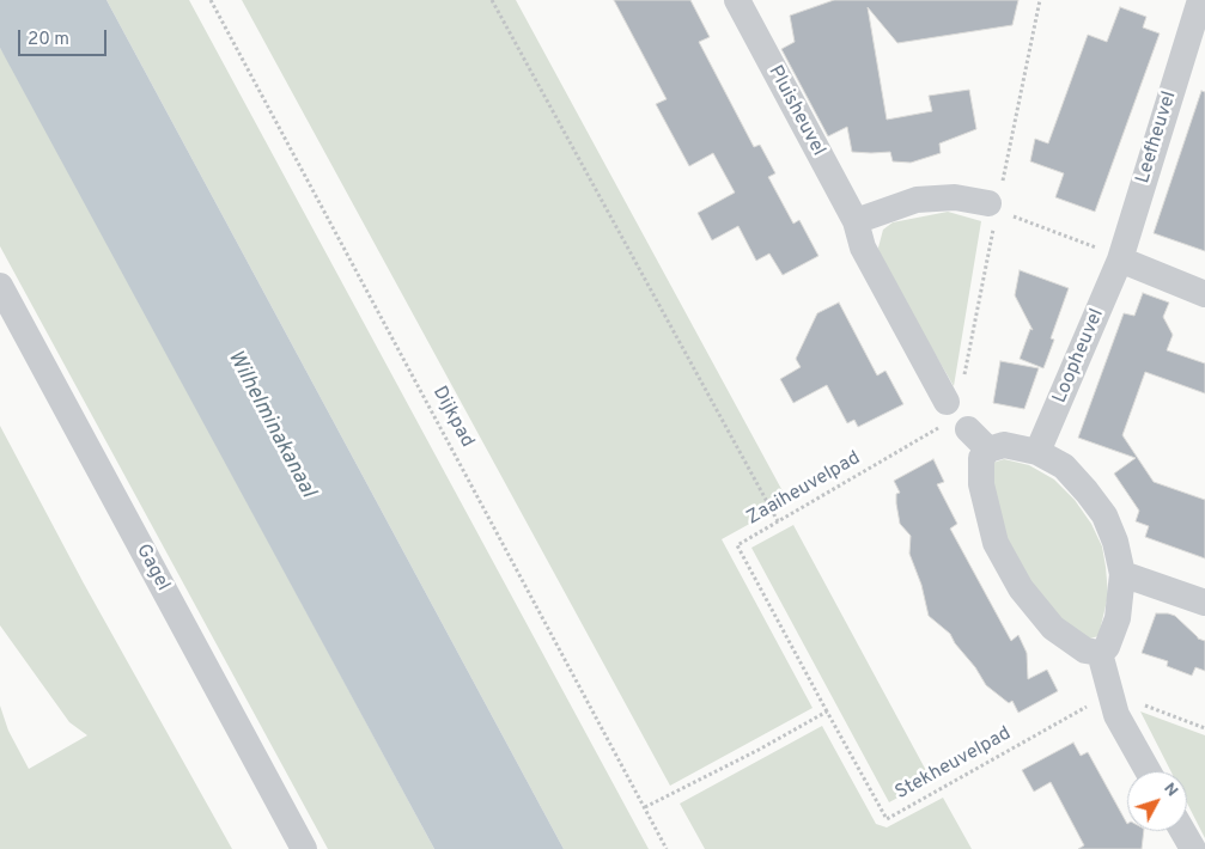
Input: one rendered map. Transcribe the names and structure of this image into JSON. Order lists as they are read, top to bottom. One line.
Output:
{"streets":{"street":["Pluisheuvel","Leefheuvel","Loopheuvel","Gagel"],"path":["Dijkpad","Zaaiheuvelpad","Stekheuvelpad"]},"crossings":[["Pluisheuvel","Zaaiheuvelpad"],["Leefheuvel","Loopheuvel"],["Zaaiheuvelpad","Stekheuvelpad"]],"water":["Wilhelminakanaal"],"scale_bar":"20 m","north":"top right"}
